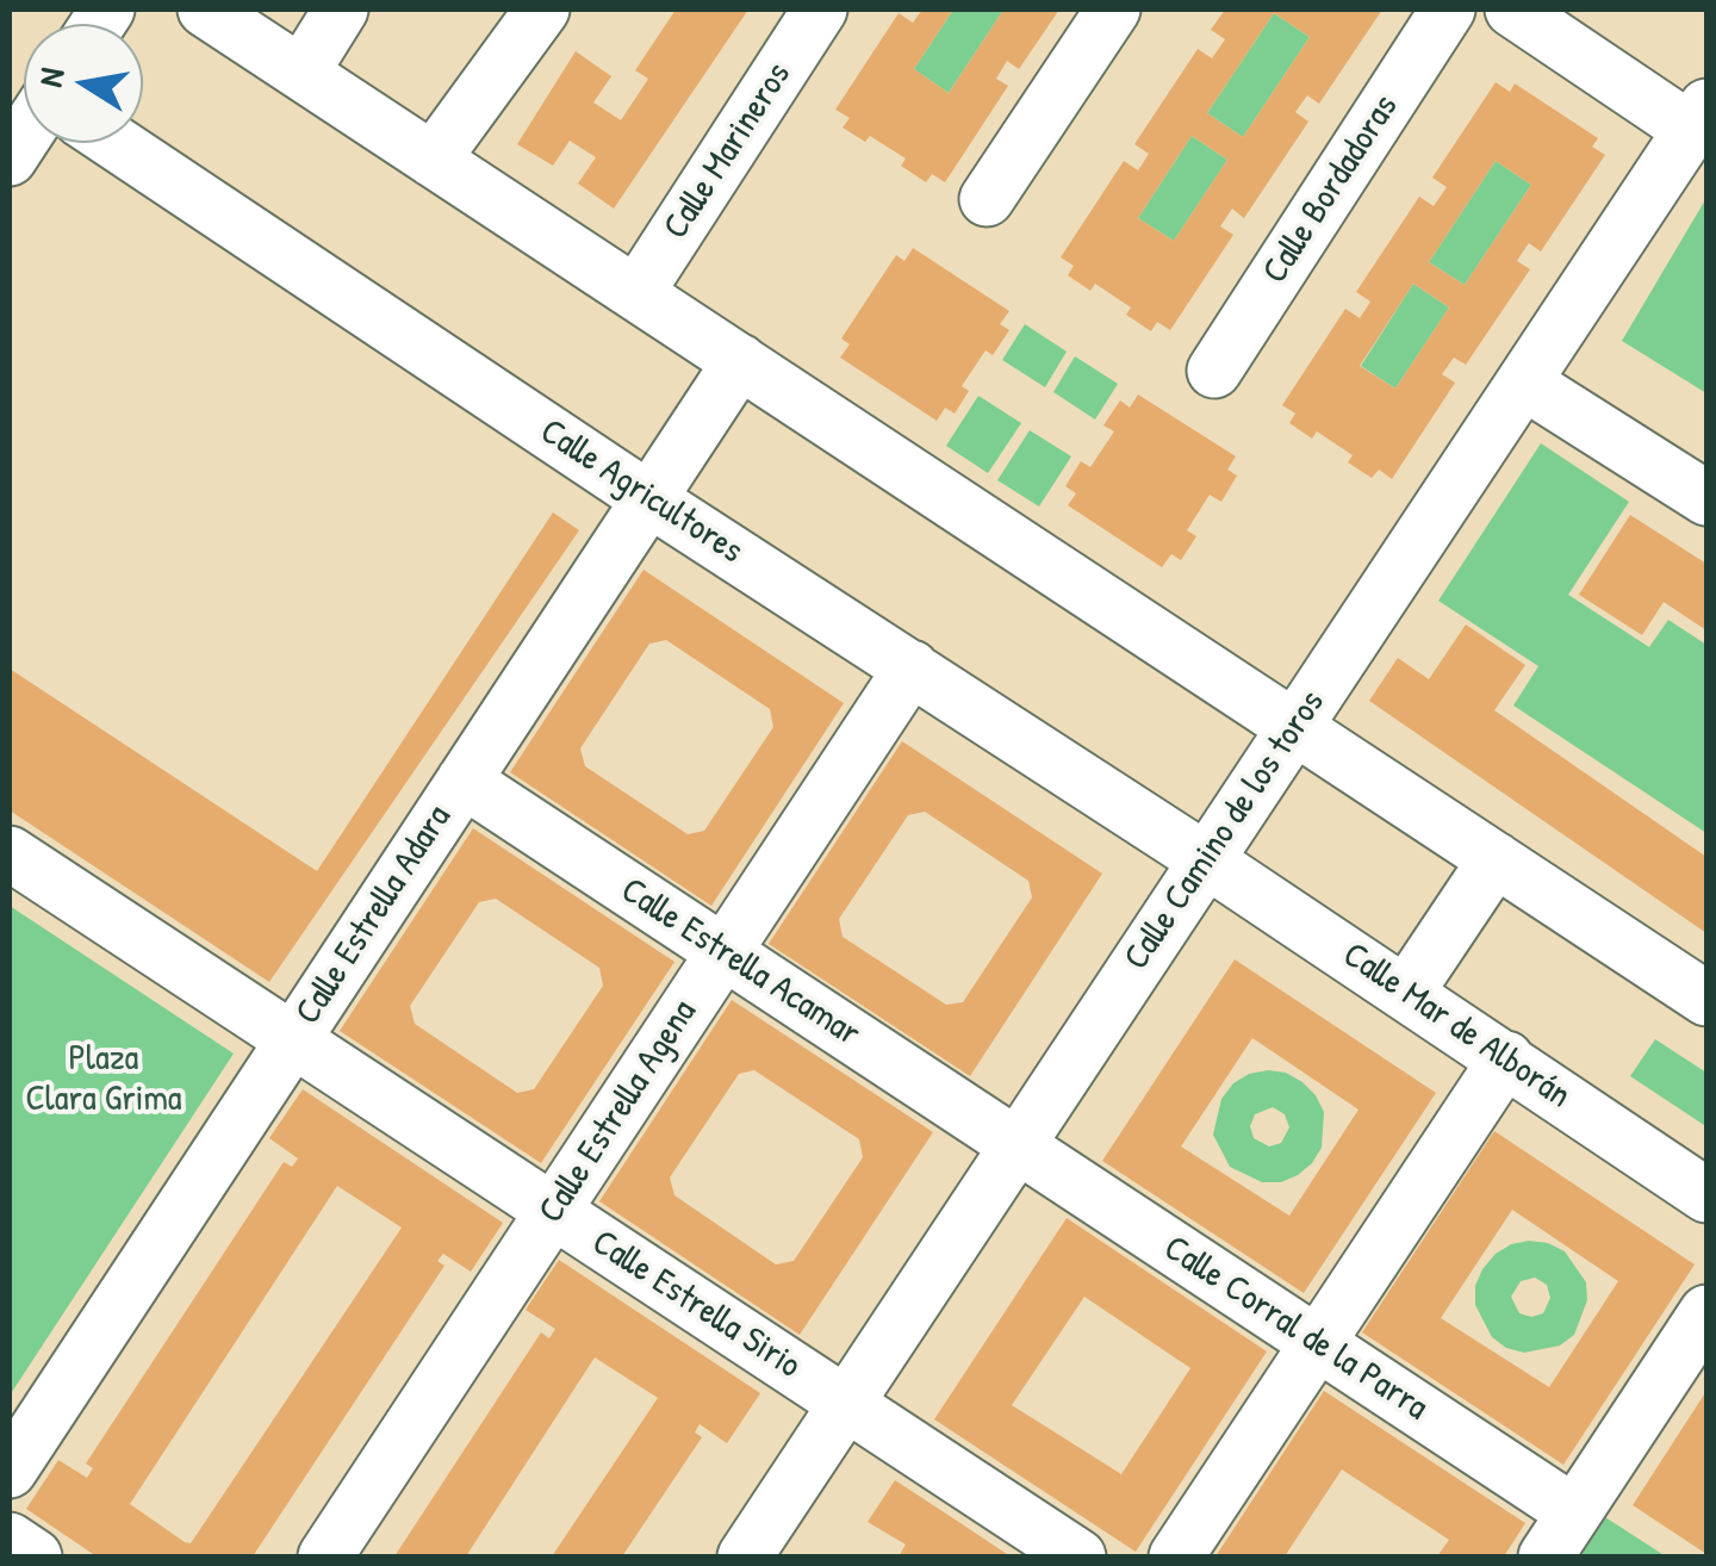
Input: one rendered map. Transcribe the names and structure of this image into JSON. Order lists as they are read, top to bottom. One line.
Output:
{"streets":{"street":["Calle Marineros","Calle Bordadoras","Calle Agricultores","Calle Camino de los toros","Calle Estrella Adara","Calle Estrella Acamar","Calle Mar de Alborán","Calle Estrella Agena","Calle Estrella Sirio","Calle Corral de la Parra"]},"crossings":[["Calle Agricultores","Calle Camino de los toros"],["Calle Agricultores","Calle Estrella Adara"],["Calle Agricultores","Calle Mar de Alborán"],["Calle Agricultores","Calle Estrella Agena"],["Calle Camino de los toros","Calle Estrella Acamar"],["Calle Camino de los toros","Calle Mar de Alborán"],["Calle Camino de los toros","Calle Estrella Sirio"],["Calle Camino de los toros","Calle Corral de la Parra"],["Calle Estrella Adara","Calle Estrella Acamar"],["Calle Estrella Adara","Calle Estrella Sirio"],["Calle Estrella Acamar","Calle Estrella Agena"],["Calle Estrella Acamar","Calle Corral de la Parra"],["Calle Estrella Agena","Calle Estrella Sirio"]],"parks":["Plaza Clara Grima"],"north":"left"}
